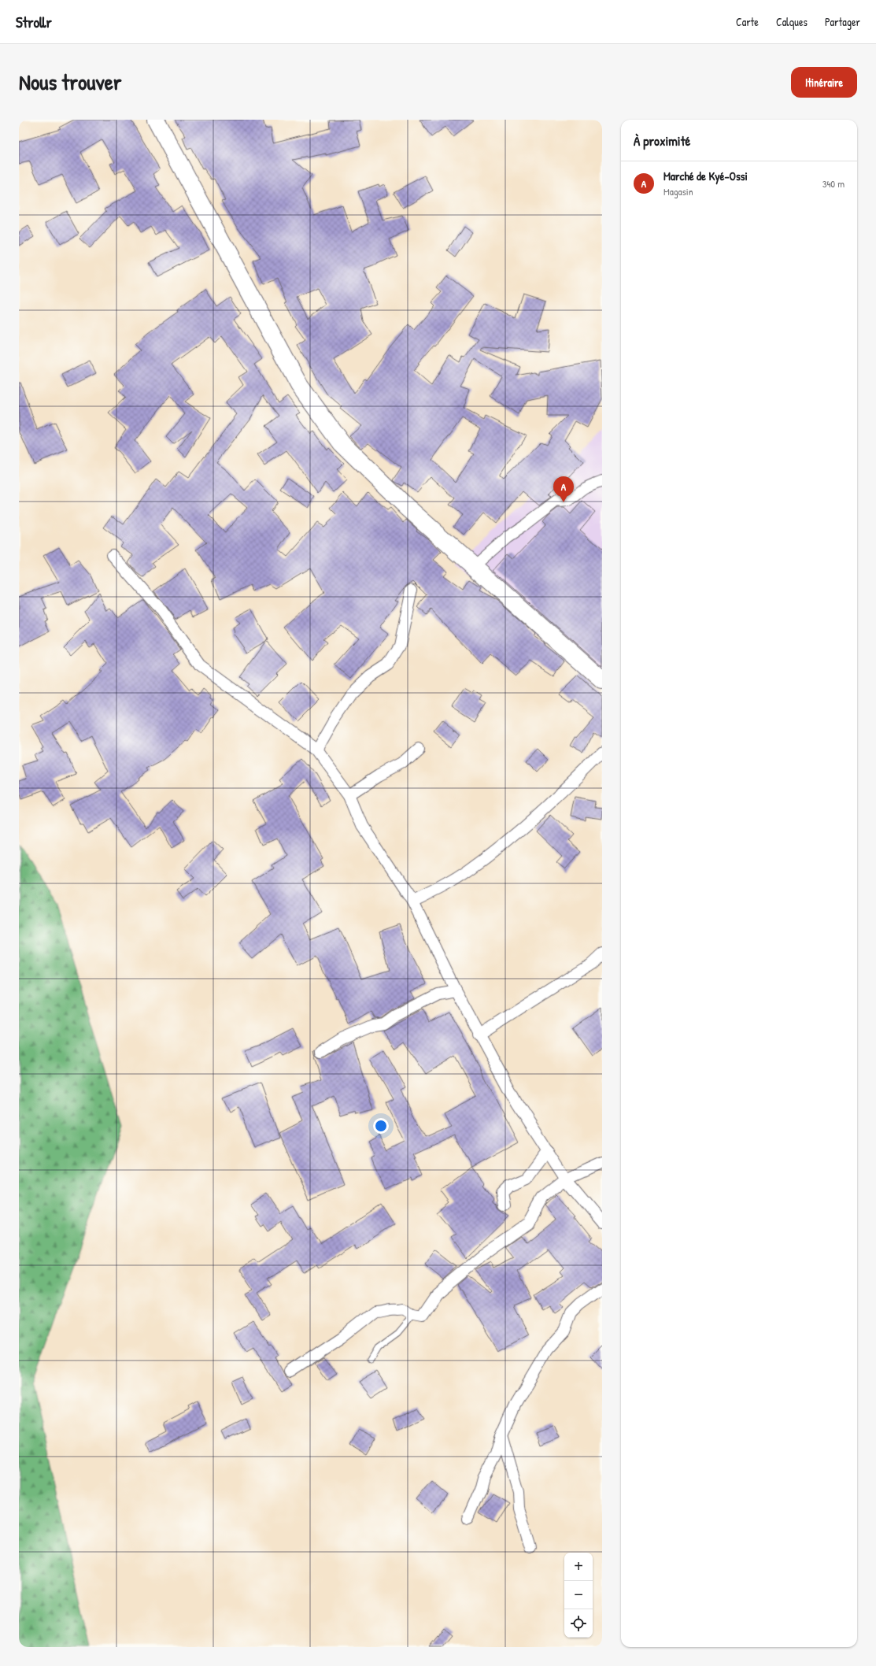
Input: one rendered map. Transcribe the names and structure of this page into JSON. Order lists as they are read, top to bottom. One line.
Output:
{"page":{"header":"Strollr","nav":["Carte","Calques","Partager"],"title":"Nous trouver","buttons":"Itinéraire","heading":"À proximité","list":[{"mark":"A","name":"Marché de Kyé-Ossi","note":"Magasin","value":"340 m"}],"pins":"A","map_buttons":["+","−"]}}
